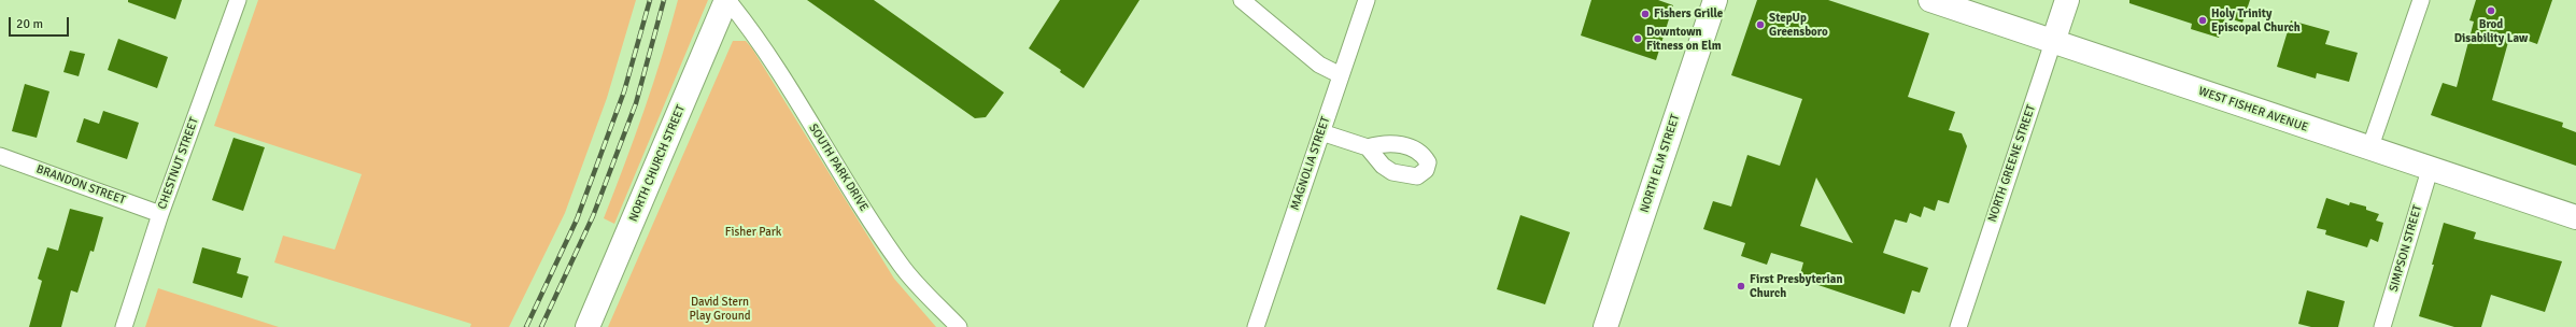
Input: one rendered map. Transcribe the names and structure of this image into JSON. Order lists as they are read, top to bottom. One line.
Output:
{"streets":{"main road":["WEST FISHER AVENUE","NORTH CHURCH STREET","NORTH ELM STREET","NORTH GREENE STREET"],"street":["CHESTNUT STREET","MAGNOLIA STREET","SOUTH PARK DRIVE","BRANDON STREET","SIMPSON STREET"]},"crossings":[["WEST FISHER AVENUE","NORTH GREENE STREET"],["WEST FISHER AVENUE","SIMPSON STREET"],["CHESTNUT STREET","BRANDON STREET"],["NORTH CHURCH STREET","SOUTH PARK DRIVE"]],"parks":["Fisher Park","David Stern Play Ground"],"places":["Brod Disability Law","Fishers Grille","Holy Trinity Episcopal Church","StepUp Greensboro","Downtown Fitness on Elm","First Presbyterian Church"],"scale_bar":"20 m"}
